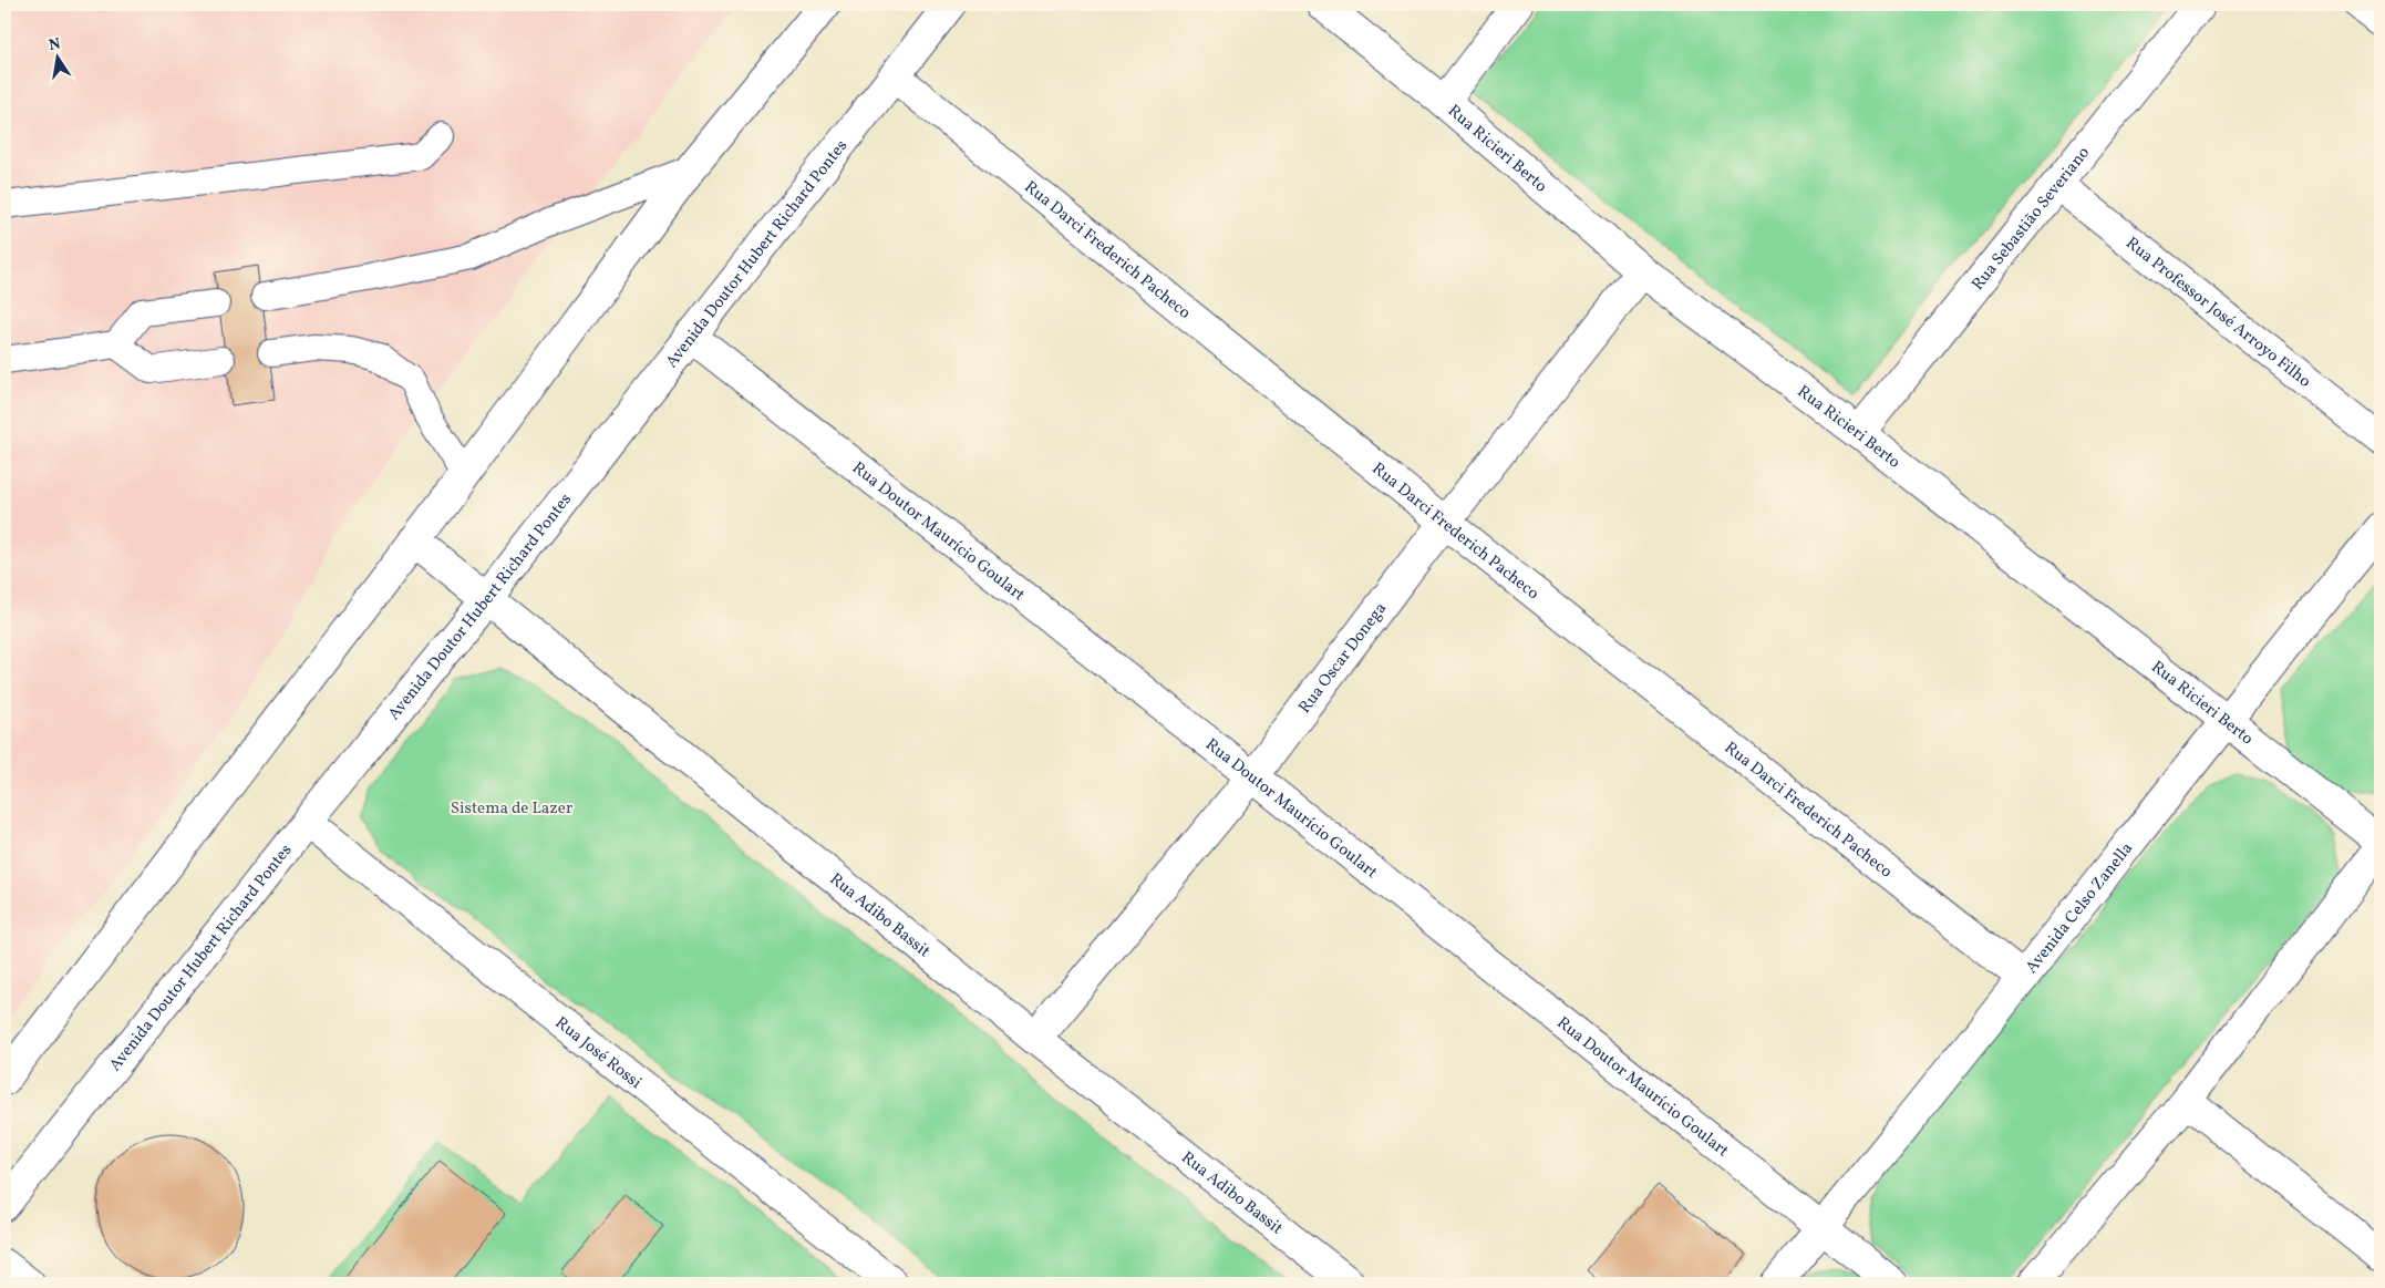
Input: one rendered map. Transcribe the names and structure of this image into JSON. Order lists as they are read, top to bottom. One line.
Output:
{"streets":{"street":["Rua Ricieri Berto","Rua Sebastião Severiano","Rua Darci Frederich Pacheco","Avenida Doutor Hubert Richard Pontes","Rua Professor José Arroyo Filho","Rua Doutor Maurício Goulart","Rua Oscar Donega","Avenida Celso Zanella","Rua Adibo Bassit","Rua José Rossi"]},"crossings":[["Rua Ricieri Berto","Rua Sebastião Severiano"],["Rua Ricieri Berto","Rua Oscar Donega"],["Rua Ricieri Berto","Avenida Celso Zanella"],["Rua Sebastião Severiano","Rua Professor José Arroyo Filho"],["Rua Darci Frederich Pacheco","Avenida Doutor Hubert Richard Pontes"],["Rua Darci Frederich Pacheco","Rua Oscar Donega"],["Rua Darci Frederich Pacheco","Avenida Celso Zanella"],["Avenida Doutor Hubert Richard Pontes","Rua Doutor Maurício Goulart"],["Avenida Doutor Hubert Richard Pontes","Rua Adibo Bassit"],["Avenida Doutor Hubert Richard Pontes","Rua José Rossi"],["Rua Doutor Maurício Goulart","Rua Oscar Donega"],["Rua Doutor Maurício Goulart","Avenida Celso Zanella"],["Rua Oscar Donega","Rua Adibo Bassit"]],"parks":["Sistema de Lazer"],"north":"top"}
